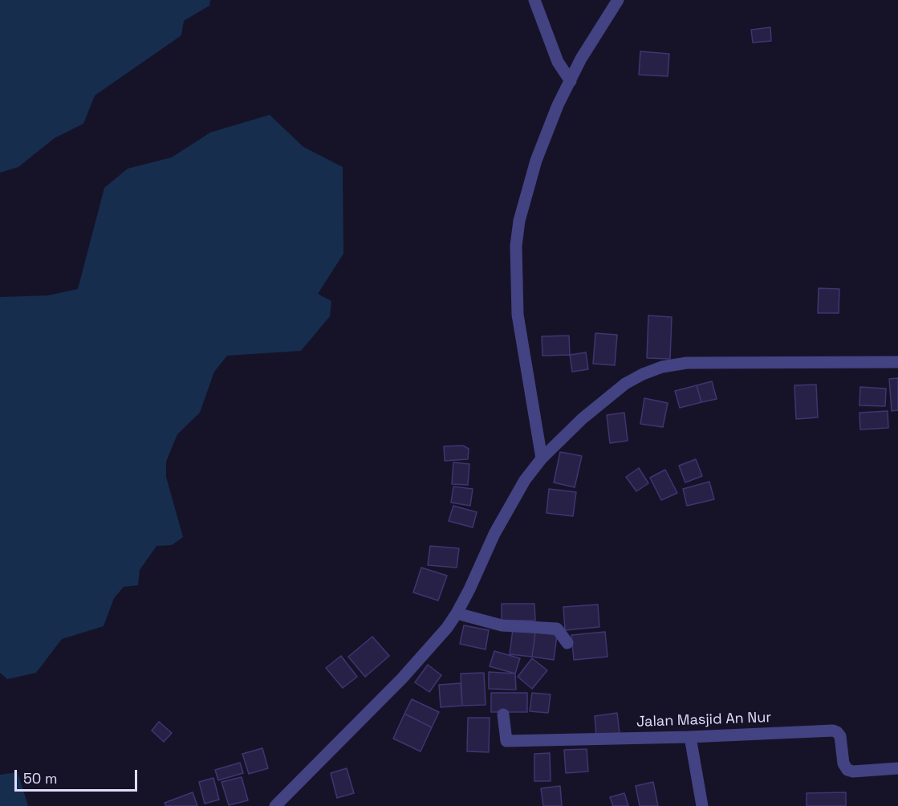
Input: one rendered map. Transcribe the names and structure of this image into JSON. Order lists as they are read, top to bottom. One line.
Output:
{"streets":{"street":["Jalan Masjid An Nur"]},"scale_bar":"50 m"}
